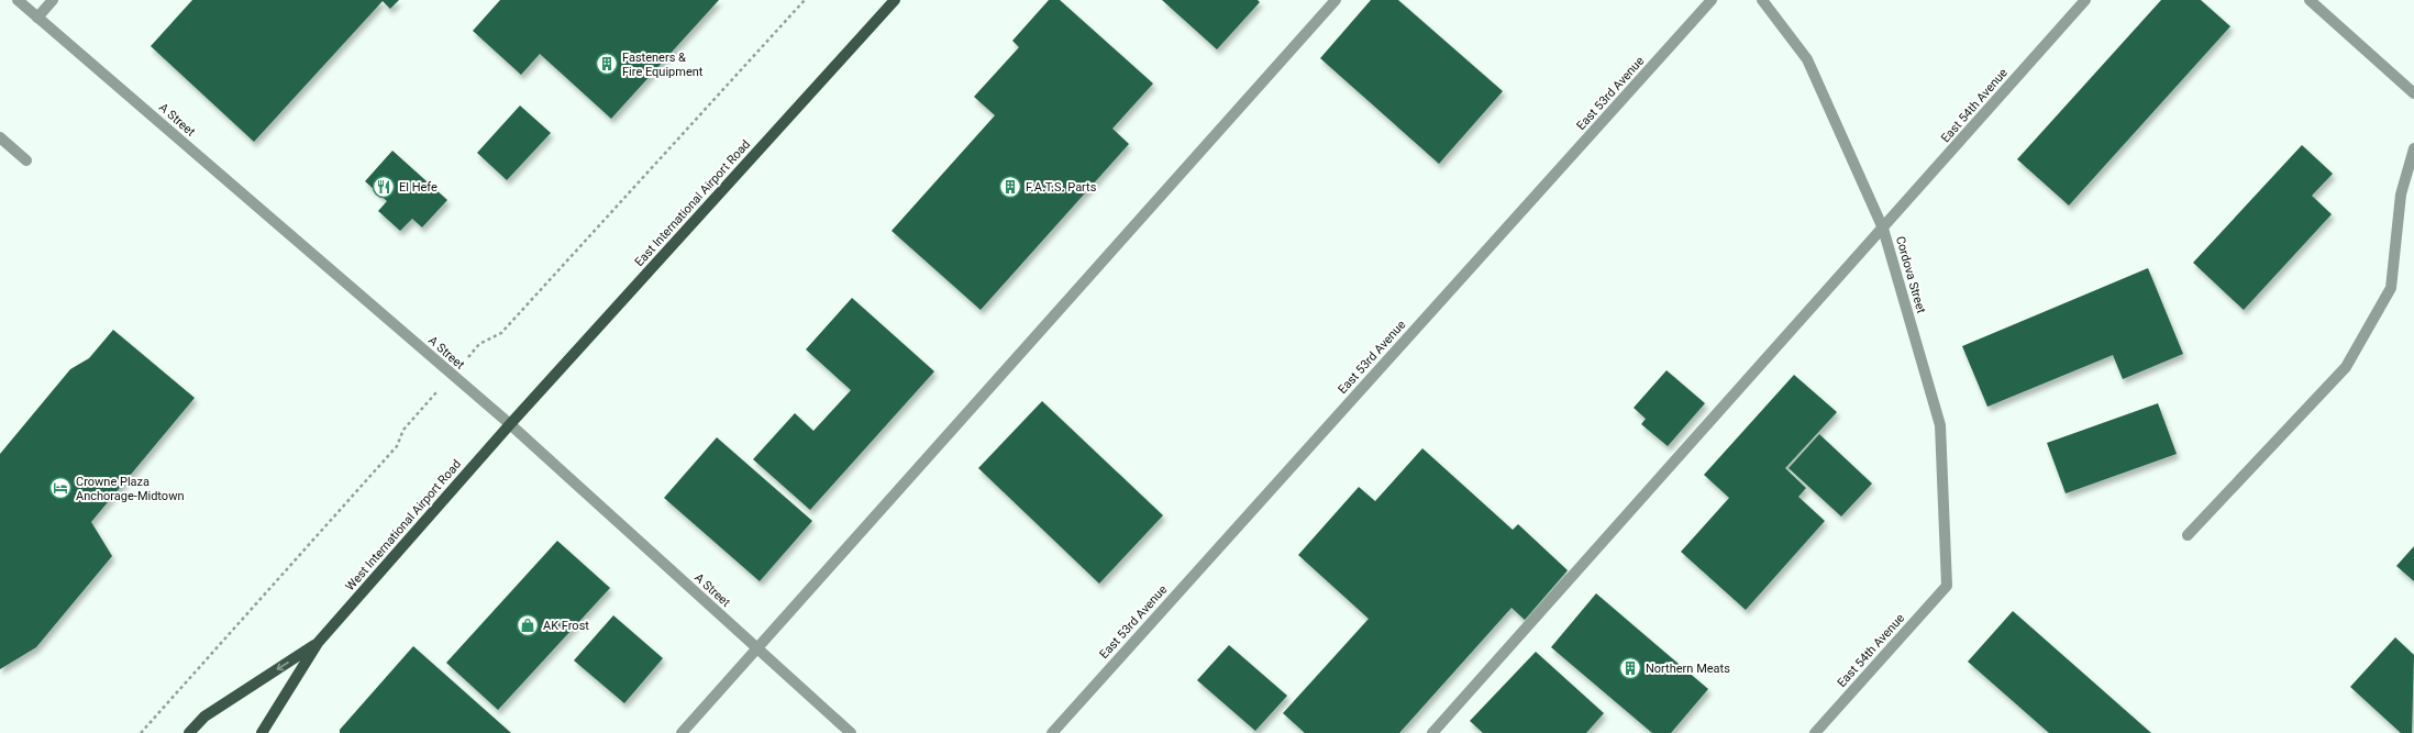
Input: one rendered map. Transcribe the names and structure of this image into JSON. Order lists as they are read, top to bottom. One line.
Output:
{"streets":{"main road":["East International Airport Road","West International Airport Road"],"street":["East 53rd Avenue","East 54th Avenue","A Street","Cordova Street"]},"crossings":[["East 54th Avenue","Cordova Street"],["A Street","East International Airport Road"],["A Street","West International Airport Road"],["East International Airport Road","West International Airport Road"]],"places":{"building":["Fasteners & Fire Equipment","F.A.T.S. Parts","Northern Meats"],"restaurant":["El Hefe"],"hotel":["Crowne Plaza Anchorage-Midtown"],"shop":["AK Frost"]}}
